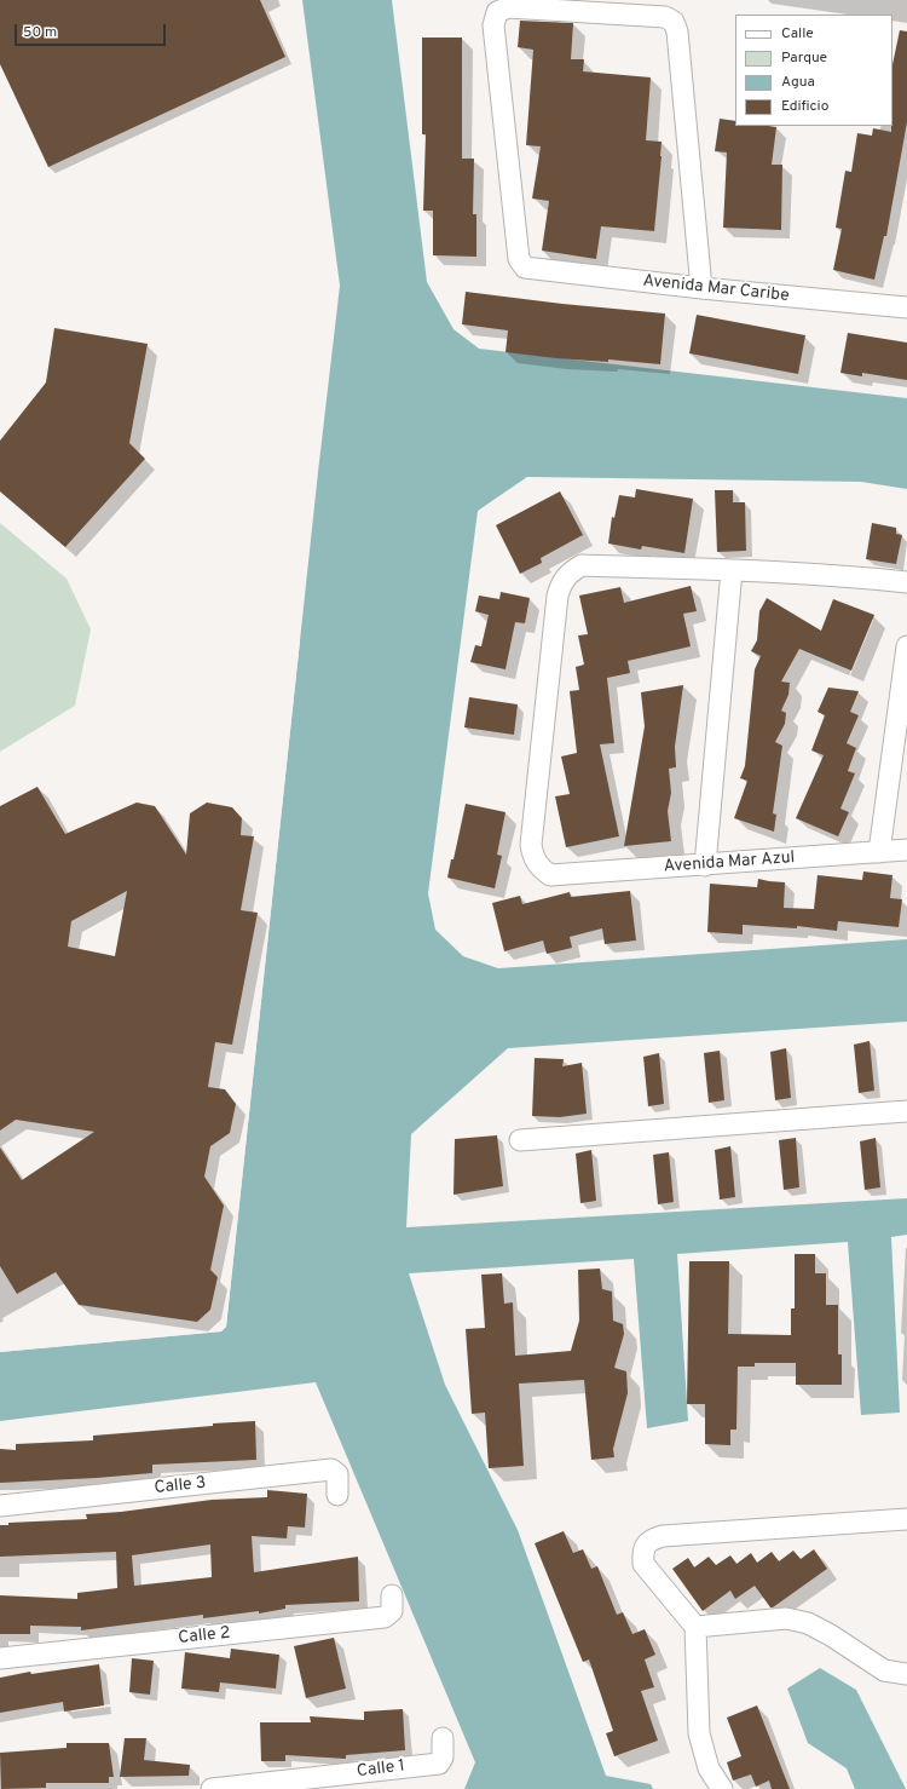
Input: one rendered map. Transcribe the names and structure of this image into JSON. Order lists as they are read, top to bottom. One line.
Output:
{"streets":{"street":["Avenida Mar Caribe","Avenida Mar Azul","Calle 3","Calle 2","Calle 1"]},"legend":["Calle","Parque","Agua","Edificio"],"scale_bar":"50 m"}
